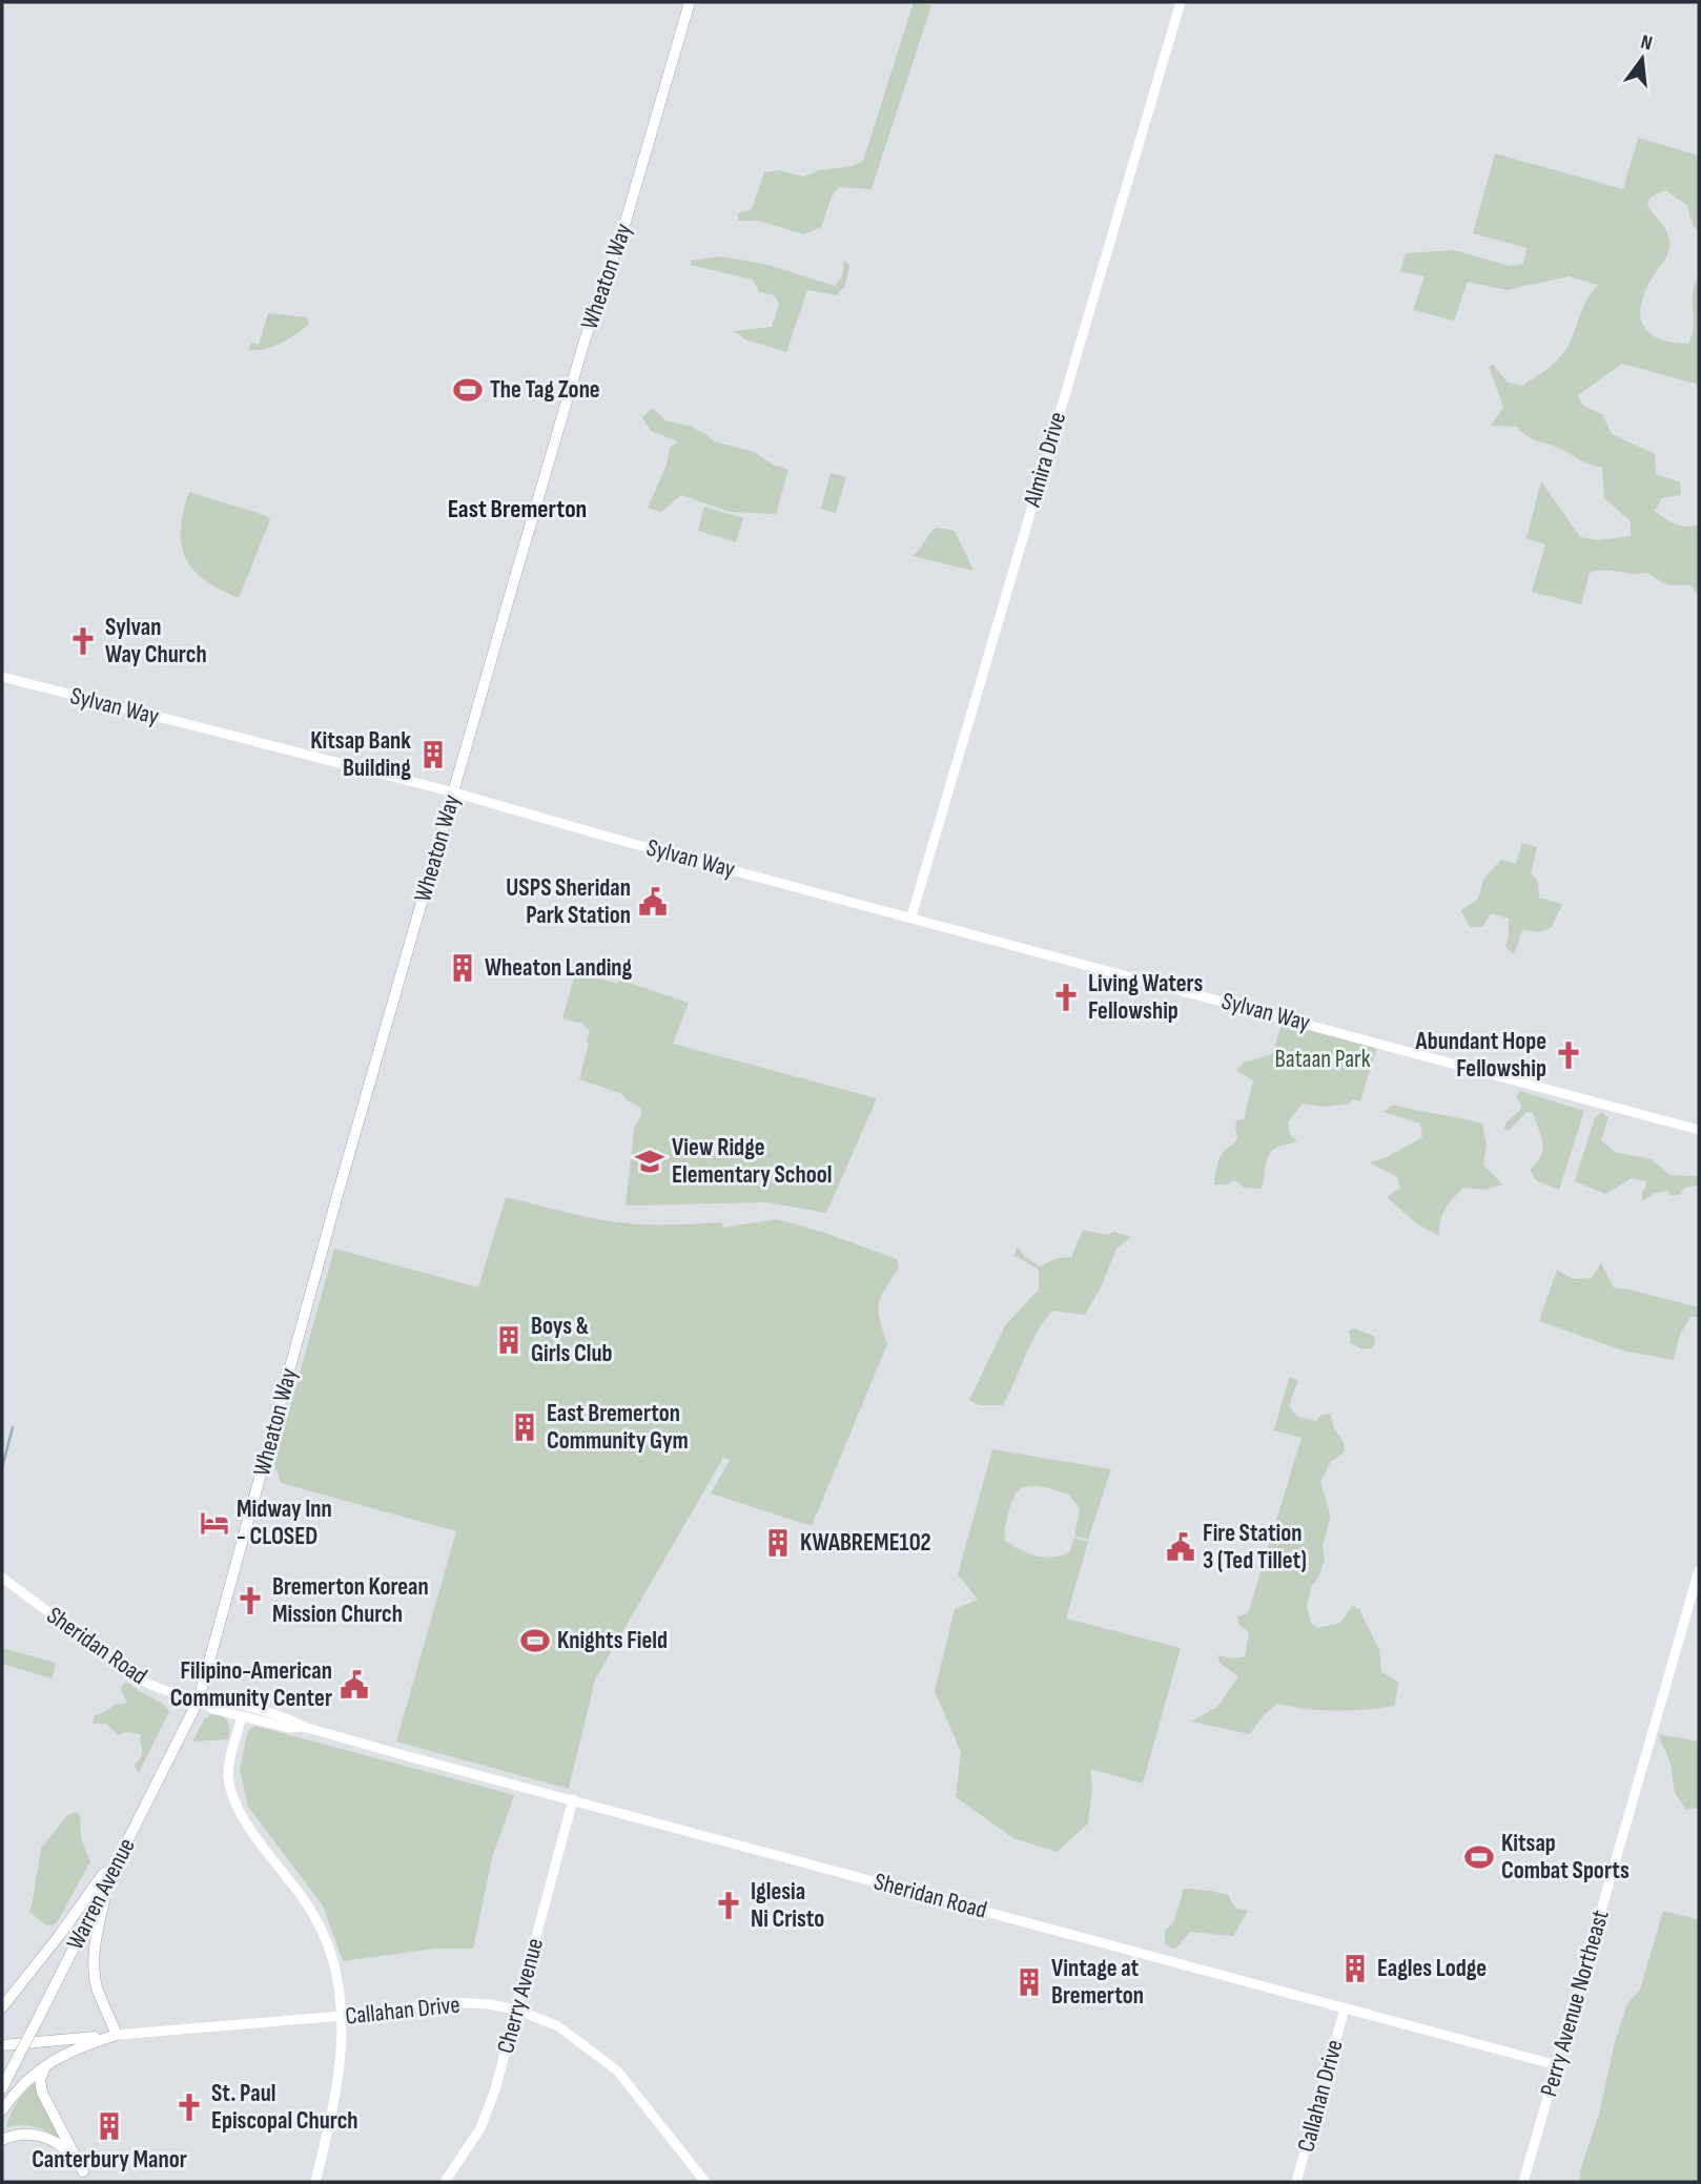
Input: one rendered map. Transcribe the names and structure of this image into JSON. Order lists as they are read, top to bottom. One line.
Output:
{"streets":{"main road":["Wheaton Way","Almira Drive","Sylvan Way","Sheridan Road","Warren Avenue","Cherry Avenue","Perry Avenue Northeast","Callahan Drive"]},"crossings":[["Wheaton Way","Sylvan Way"],["Wheaton Way","Sheridan Road"],["Wheaton Way","Warren Avenue"],["Almira Drive","Sylvan Way"],["Sheridan Road","Warren Avenue"],["Sheridan Road","Cherry Avenue"],["Sheridan Road","Perry Avenue Northeast"],["Sheridan Road","Callahan Drive"],["Cherry Avenue","Callahan Drive"]],"districts":["East Bremerton"],"parks":["Bataan Park"],"places":{"sports":["The Tag Zone","Knights Field","Kitsap Combat Sports"],"church":["Sylvan Way Church","Living Waters Fellowship","Abundant Hope Fellowship","Bremerton Korean Mission Church","Iglesia Ni Cristo","St. Paul Episcopal Church"],"building":["Kitsap Bank Building","Wheaton Landing","Boys & Girls Club","East Bremerton Community Gym","KWABREME102","Eagles Lodge","Vintage at Bremerton","Canterbury Manor"],"public building":["USPS Sheridan Park Station","Fire Station 3 (Ted Tillet)","Filipino-American Community Center"],"school or university":["View Ridge Elementary School"],"hotel":["Midway Inn - CLOSED"]},"north":"top"}
